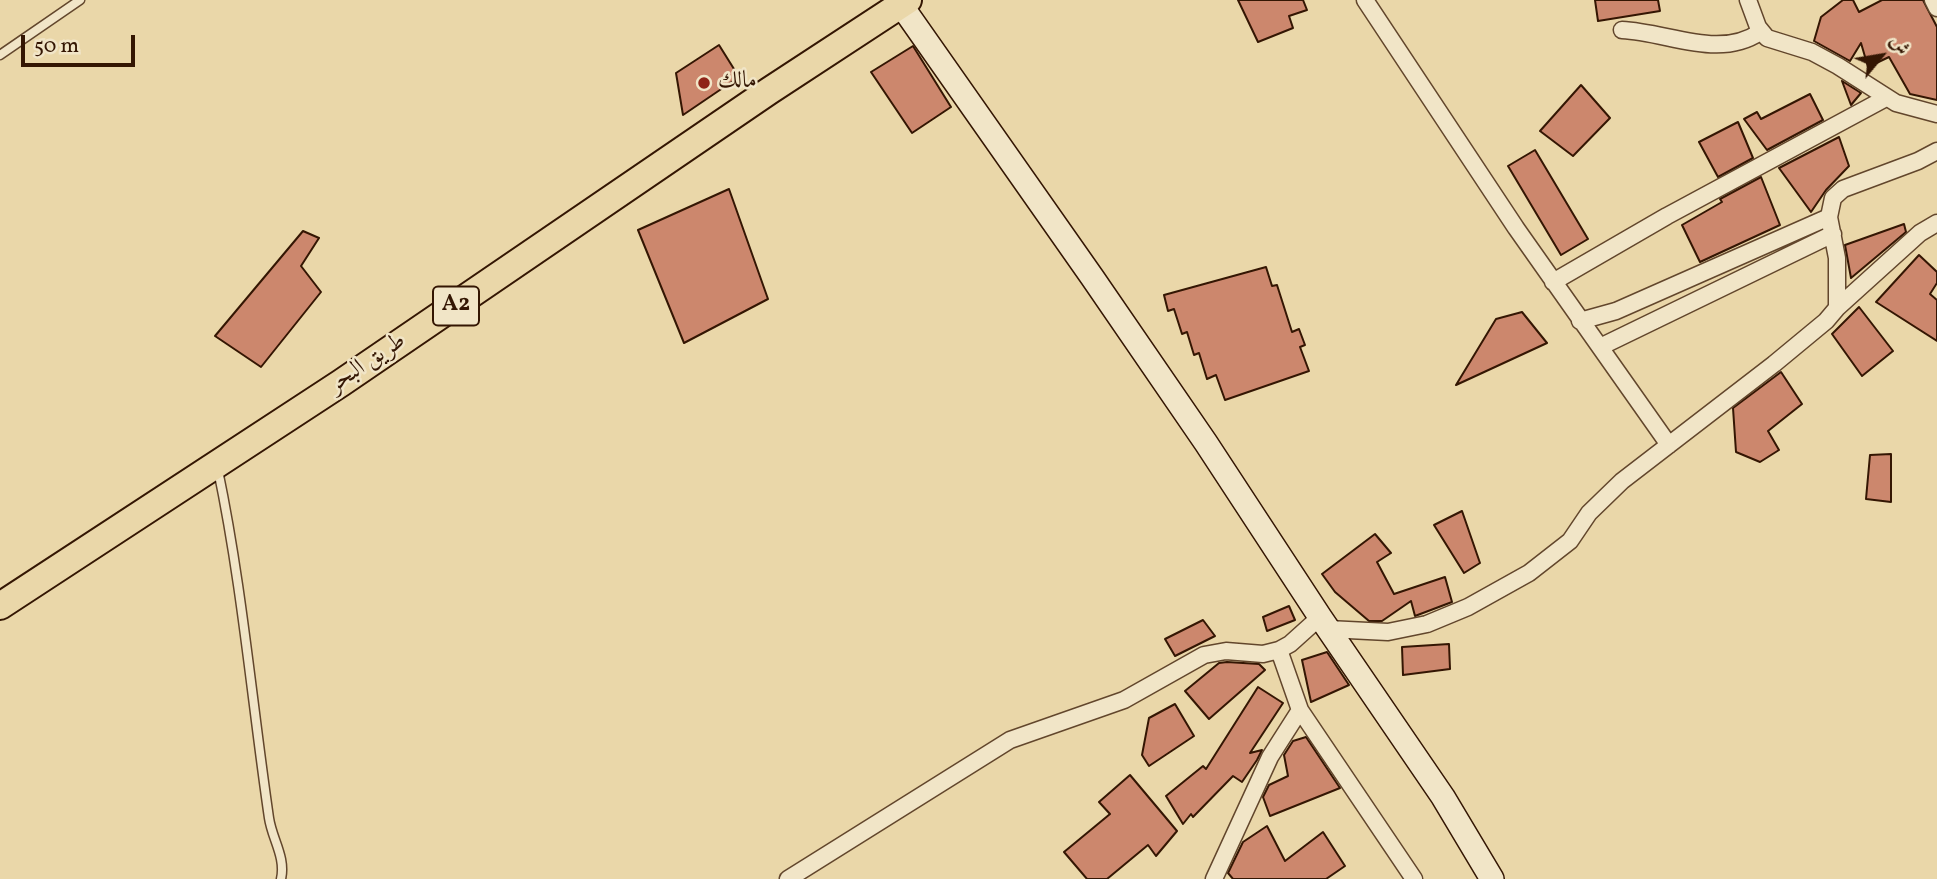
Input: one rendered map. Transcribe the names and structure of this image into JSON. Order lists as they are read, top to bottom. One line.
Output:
{"streets":{"main road":["A2","طريق البحر"]},"places":["مالك"],"scale_bar":"50 m","north":"top right"}
